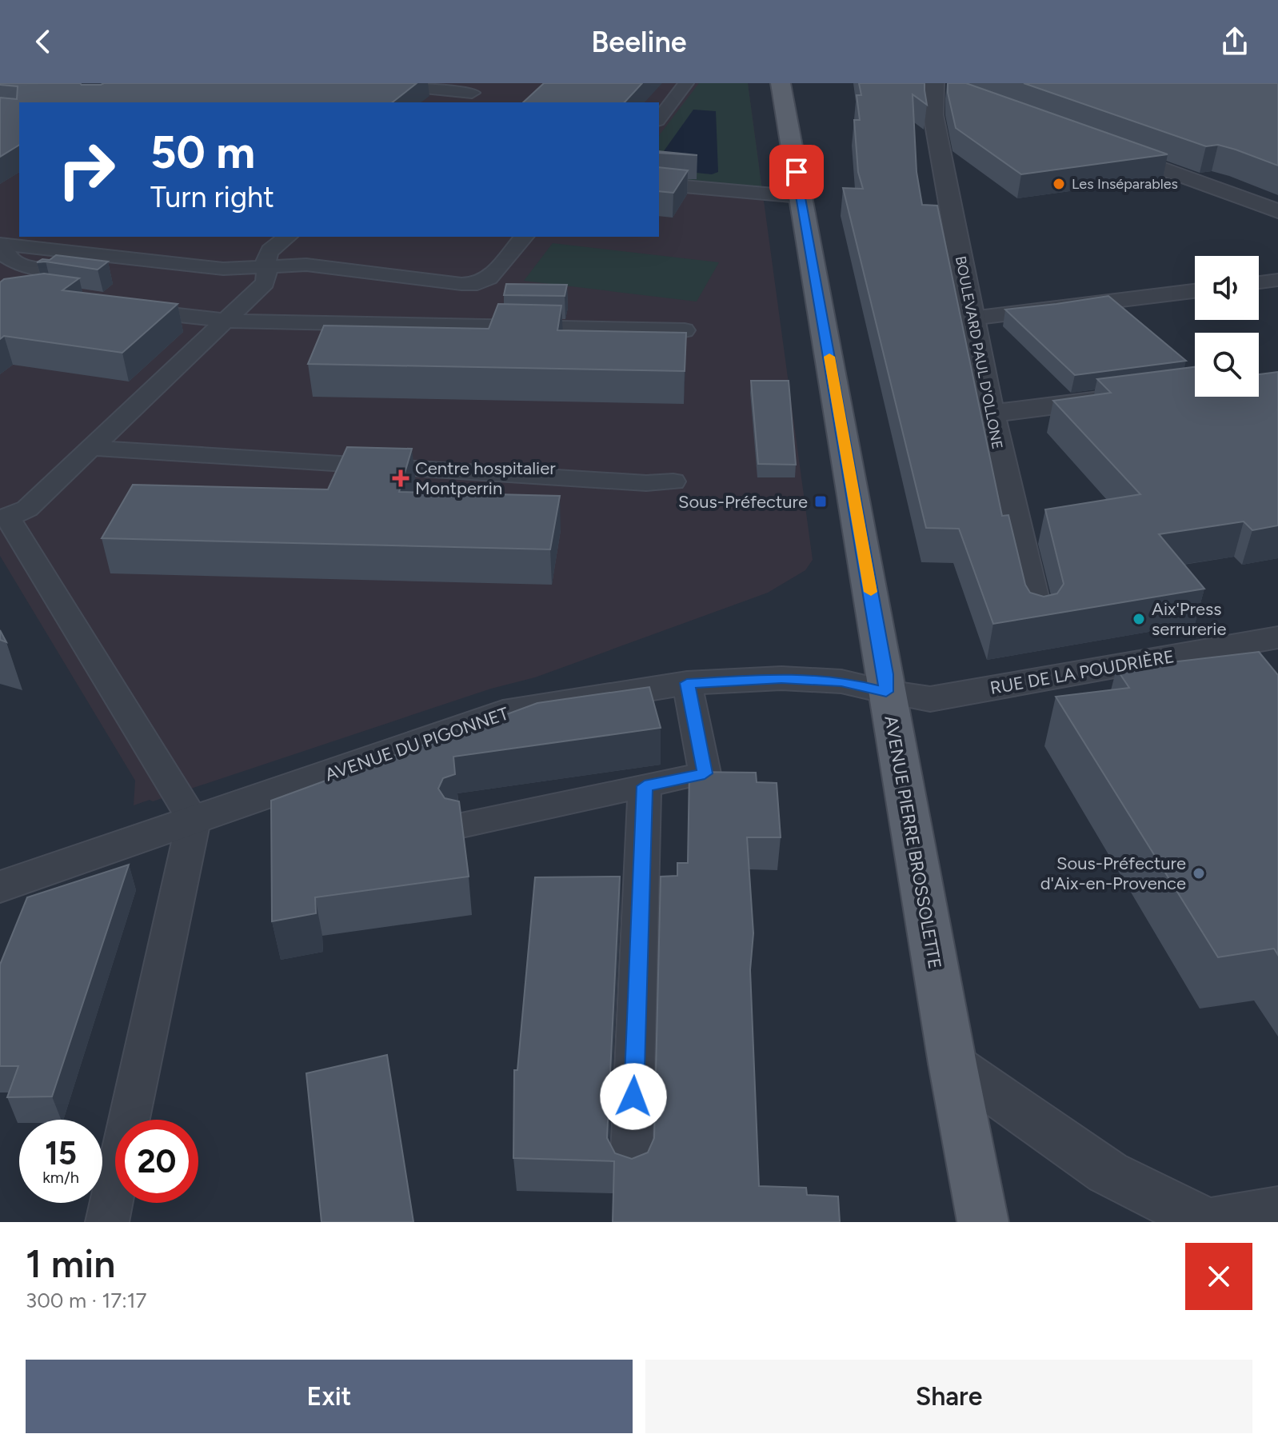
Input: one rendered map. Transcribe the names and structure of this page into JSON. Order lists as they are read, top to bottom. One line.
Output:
{"streets":{"main road":["AVENUE PIERRE BROSSOLETTE"],"street":["BOULEVARD PAUL D'OLLONE","RUE DE LA POUDRIÈRE","AVENUE DU PIGONNET"]},"crossings":[["RUE DE LA POUDRIÈRE","AVENUE DU PIGONNET"],["RUE DE LA POUDRIÈRE","AVENUE PIERRE BROSSOLETTE"],["AVENUE DU PIGONNET","AVENUE PIERRE BROSSOLETTE"]],"places":{"other":["Les Inséparables","Aix'Press serrurerie","Sous-Préfecture d'Aix-en-Provence"],"health":["Centre hospitalier Montperrin"],"transit":["Sous-Préfecture"]},"page":{"header":"Beeline","turn":["50 m","Turn right"],"speed":"15 km/h","limit":"20","heading":["1 min","300 m · 17:17"],"buttons":["Exit","Share"]}}
